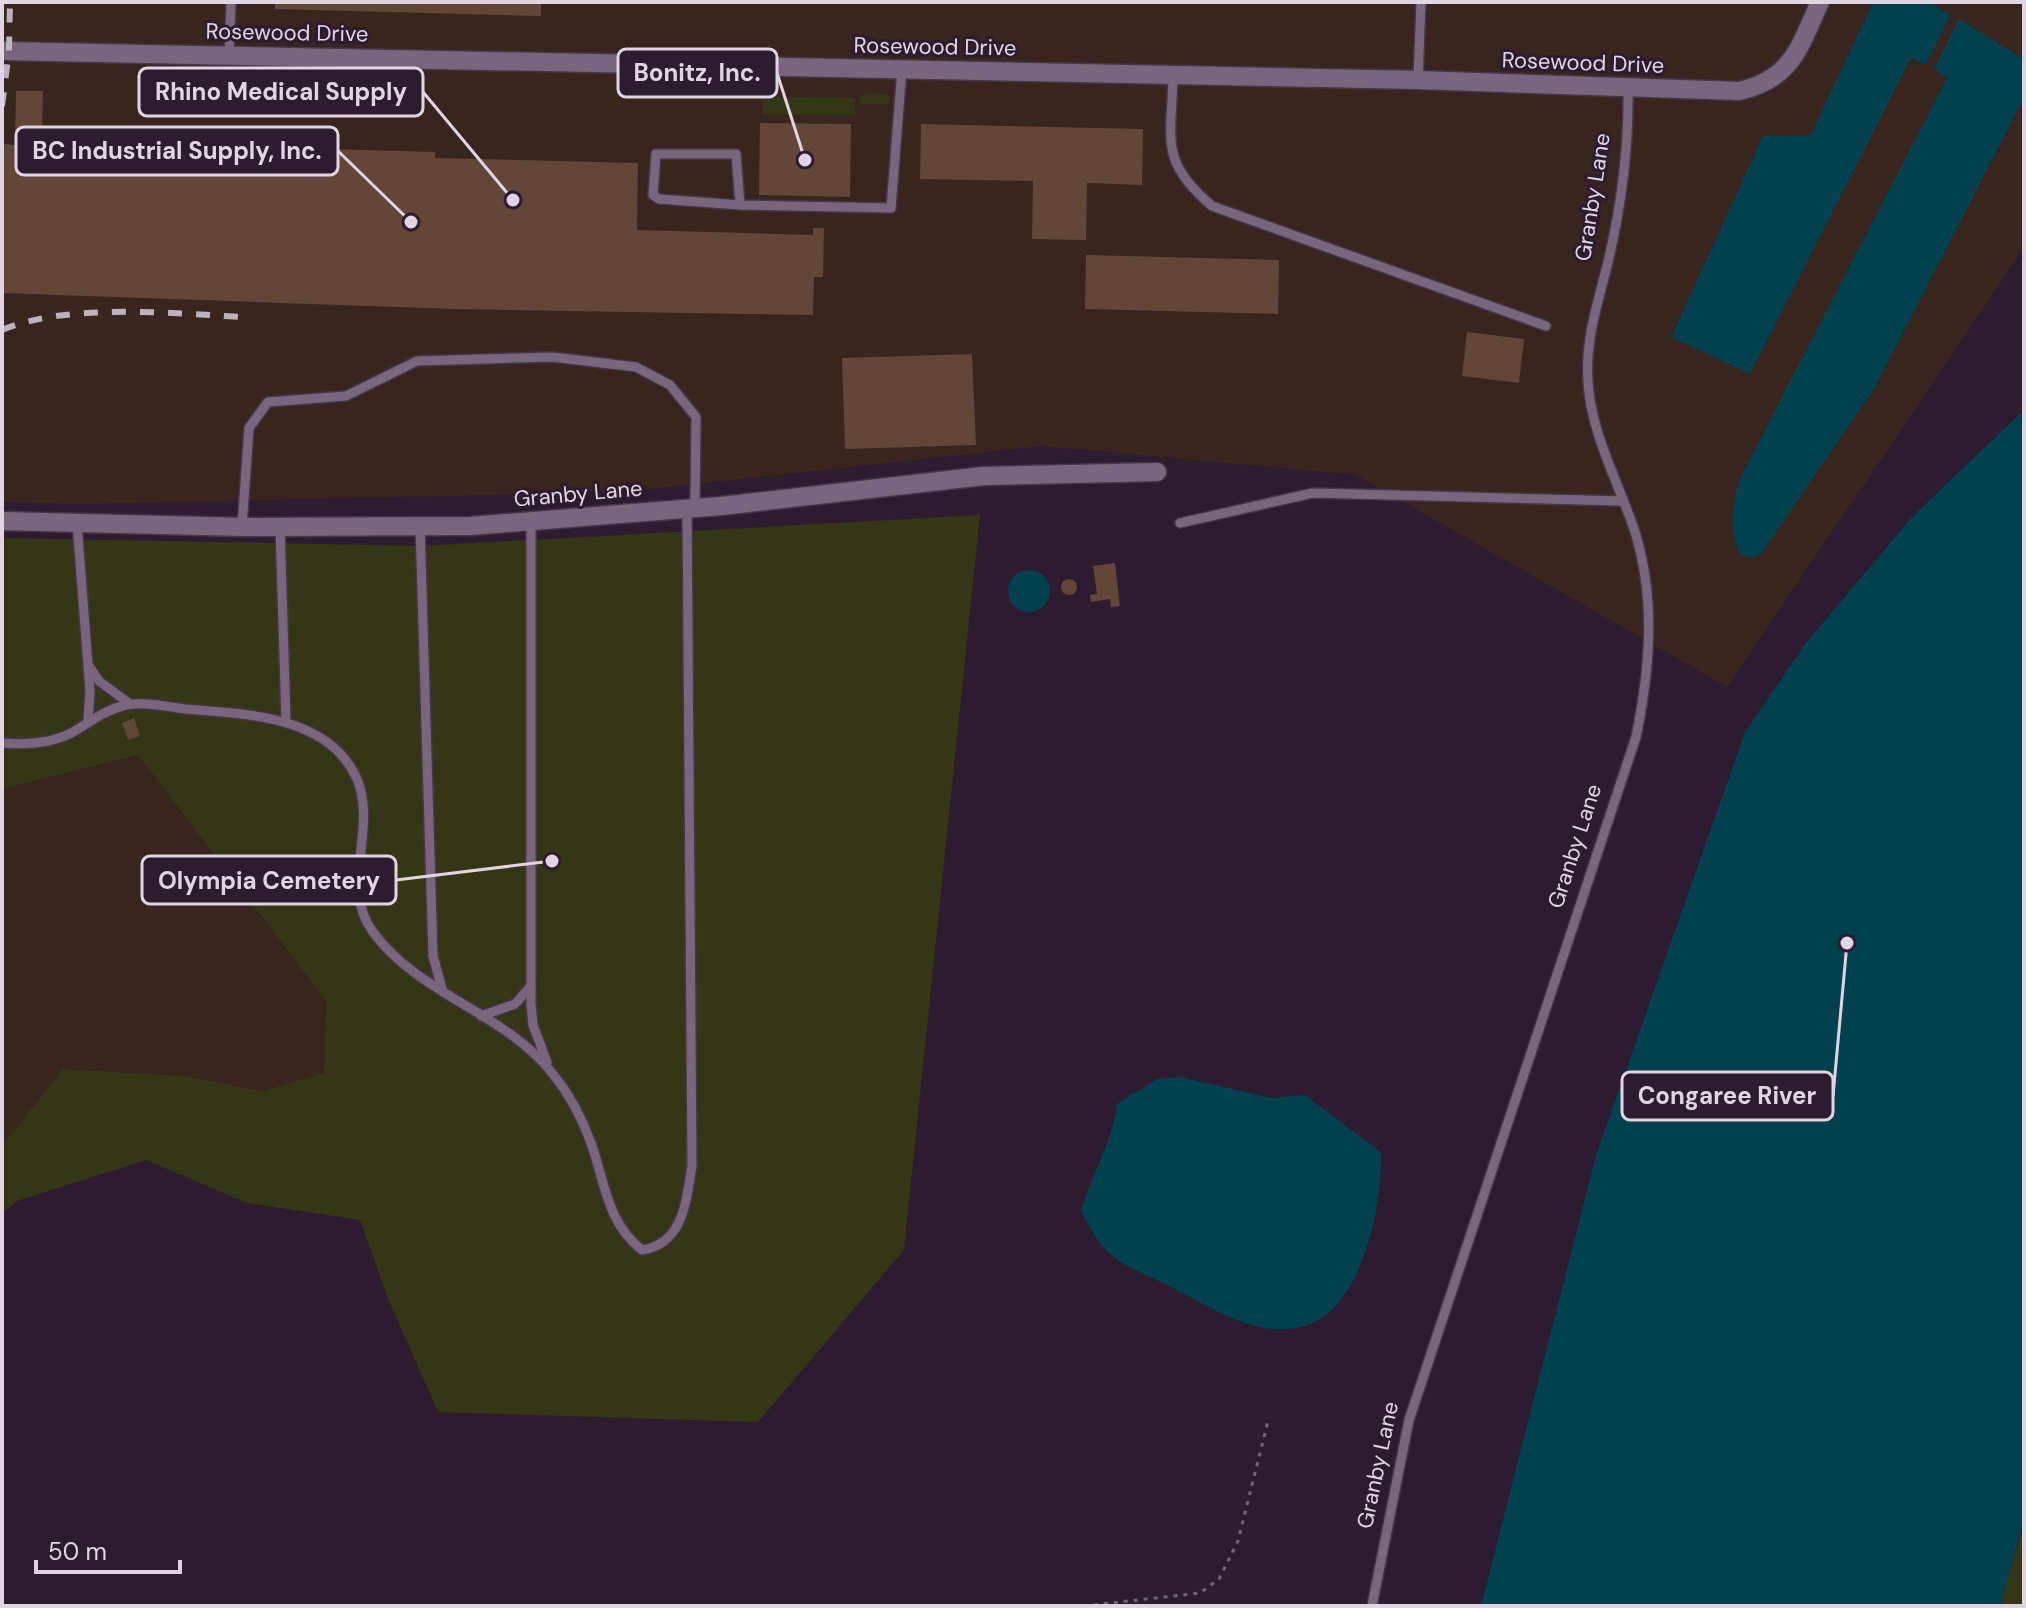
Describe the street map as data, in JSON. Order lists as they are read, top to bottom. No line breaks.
{"streets":{"street":["Rosewood Drive","Granby Lane"]},"crossings":[["Rosewood Drive","Granby Lane"]],"places":["Bonitz, Inc.","Rhino Medical Supply","BC Industrial Supply, Inc.","Olympia Cemetery","Congaree River"],"scale_bar":"50 m"}
